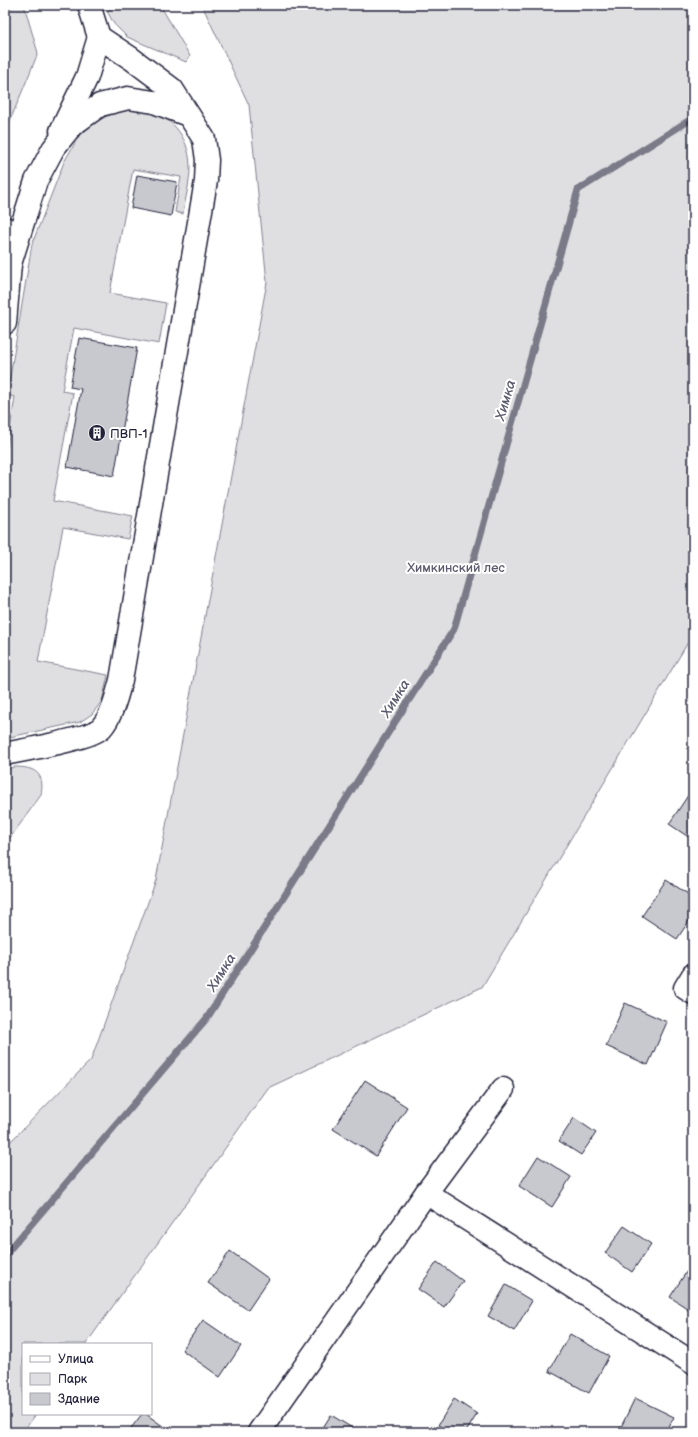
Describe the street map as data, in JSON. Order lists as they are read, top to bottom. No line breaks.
{"water":["Химка"],"parks":["Химкинский лес"],"places":{"building":["ПВП-1"]},"legend":["Улица","Парк","Здание"]}
